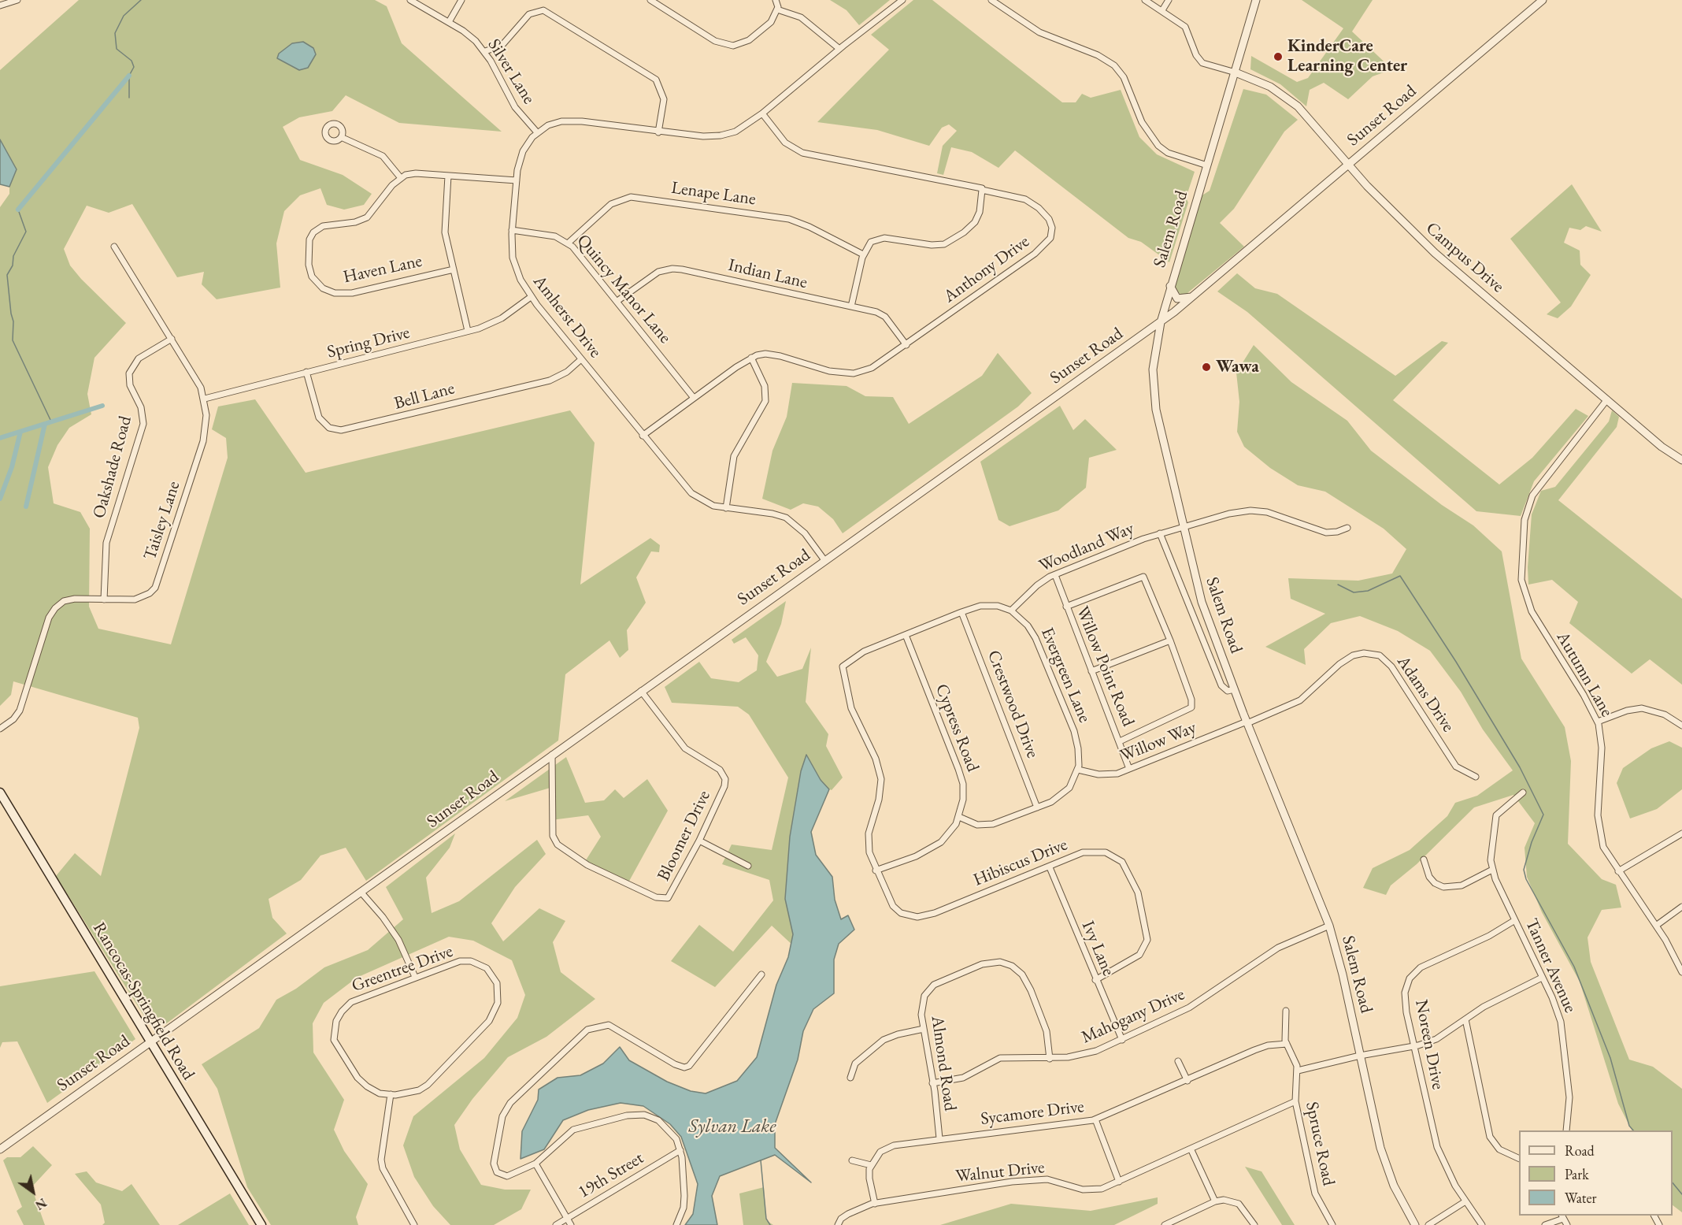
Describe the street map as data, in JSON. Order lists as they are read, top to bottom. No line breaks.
{"streets":{"main road":["Rancocas-Springfield Road"],"street":["Silver Lane","Sunset Road","Lenape Lane","Salem Road","Campus Drive","Haven Lane","Anthony Drive","Indian Lane","Quincy Manor Lane","Amherst Drive","Spring Drive","Bell Lane","Oakshade Road","Taisley Lane","Woodland Way","Willow Point Road","Autumn Lane","Evergreen Lane","Adams Drive","Crestwood Drive","Cypress Road","Willow Way","Bloomer Drive","Hibiscus Drive","Ivy Lane","Tanner Avenue","Greentree Drive","Mahogany Drive","Noreen Drive","Almond Road","Sycamore Drive","Spruce Road","Walnut Drive","19th Street"]},"crossings":[["Silver Lane","Amherst Drive"],["Sunset Road","Salem Road"],["Sunset Road","Campus Drive"],["Sunset Road","Amherst Drive"],["Sunset Road","Bloomer Drive"],["Sunset Road","Rancocas-Springfield Road"],["Lenape Lane","Quincy Manor Lane"],["Salem Road","Campus Drive"],["Salem Road","Woodland Way"],["Salem Road","Adams Drive"],["Salem Road","Willow Way"],["Salem Road","Mahogany Drive"],["Campus Drive","Autumn Lane"],["Anthony Drive","Indian Lane"],["Anthony Drive","Quincy Manor Lane"],["Anthony Drive","Amherst Drive"],["Indian Lane","Quincy Manor Lane"],["Quincy Manor Lane","Amherst Drive"],["Amherst Drive","Spring Drive"],["Amherst Drive","Bell Lane"],["Spring Drive","Bell Lane"],["Spring Drive","Taisley Lane"],["Oakshade Road","Taisley Lane"],["Woodland Way","Willow Point Road"],["Woodland Way","Evergreen Lane"],["Willow Point Road","Willow Way"],["Evergreen Lane","Willow Way"],["Adams Drive","Willow Way"],["Cypress Road","Hibiscus Drive"],["Hibiscus Drive","Ivy Lane"],["Ivy Lane","Mahogany Drive"],["Tanner Avenue","Noreen Drive"],["Mahogany Drive","Almond Road"],["Almond Road","Sycamore Drive"],["Sycamore Drive","Spruce Road"],["Spruce Road","Walnut Drive"]],"water":["Sylvan Lake"],"places":["KinderCare Learning Center","Wawa"],"legend":["Road","Park","Water"],"north":"bottom right"}
